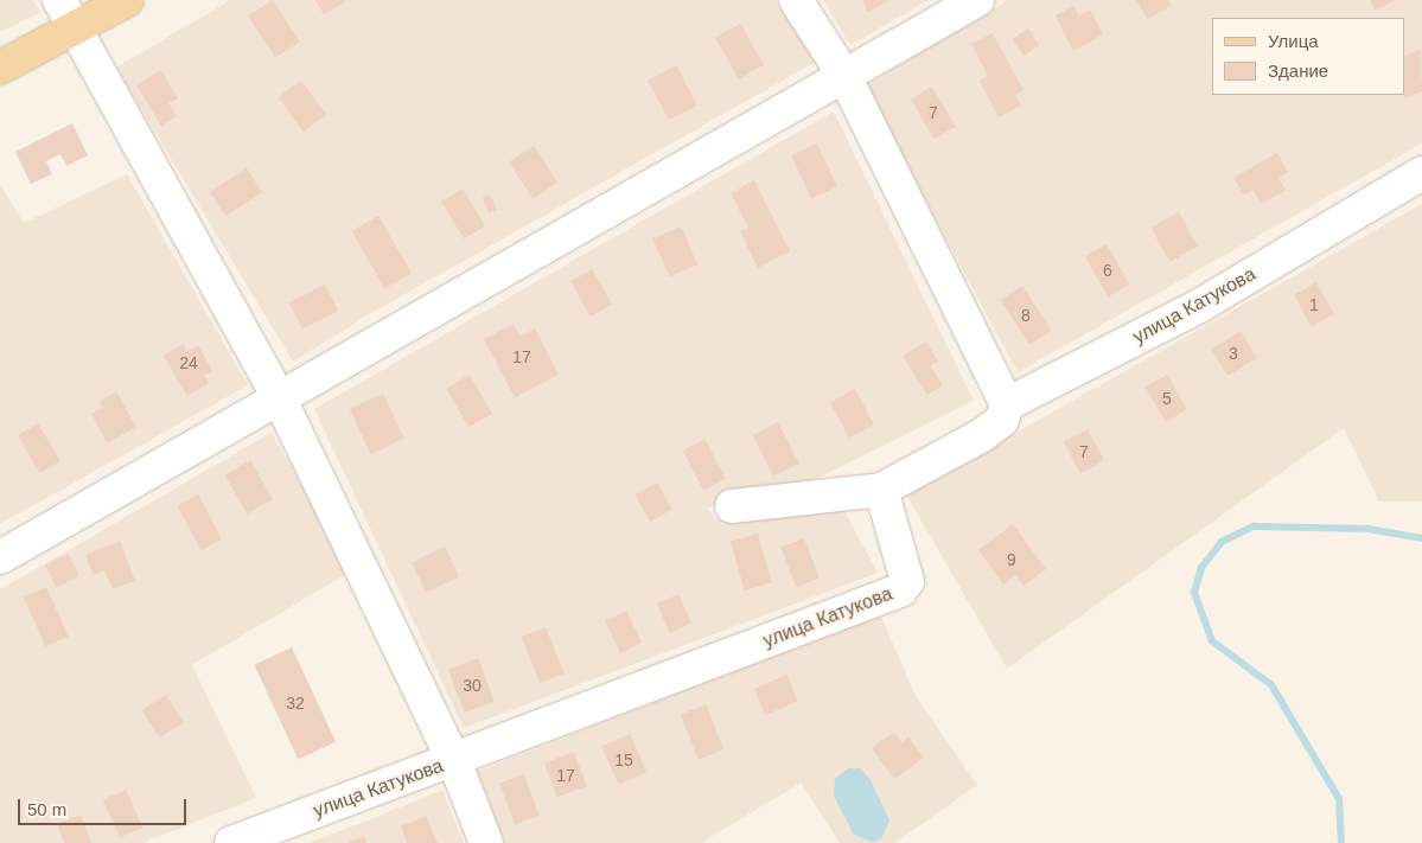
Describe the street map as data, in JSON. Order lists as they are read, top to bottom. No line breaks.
{"streets":{"street":["улица Катукова"]},"house_numbers":["7","6","1","8","3","17","24","5","7","9","30","32","15","17"],"legend":["Улица","Здание"],"scale_bar":"50 m"}
